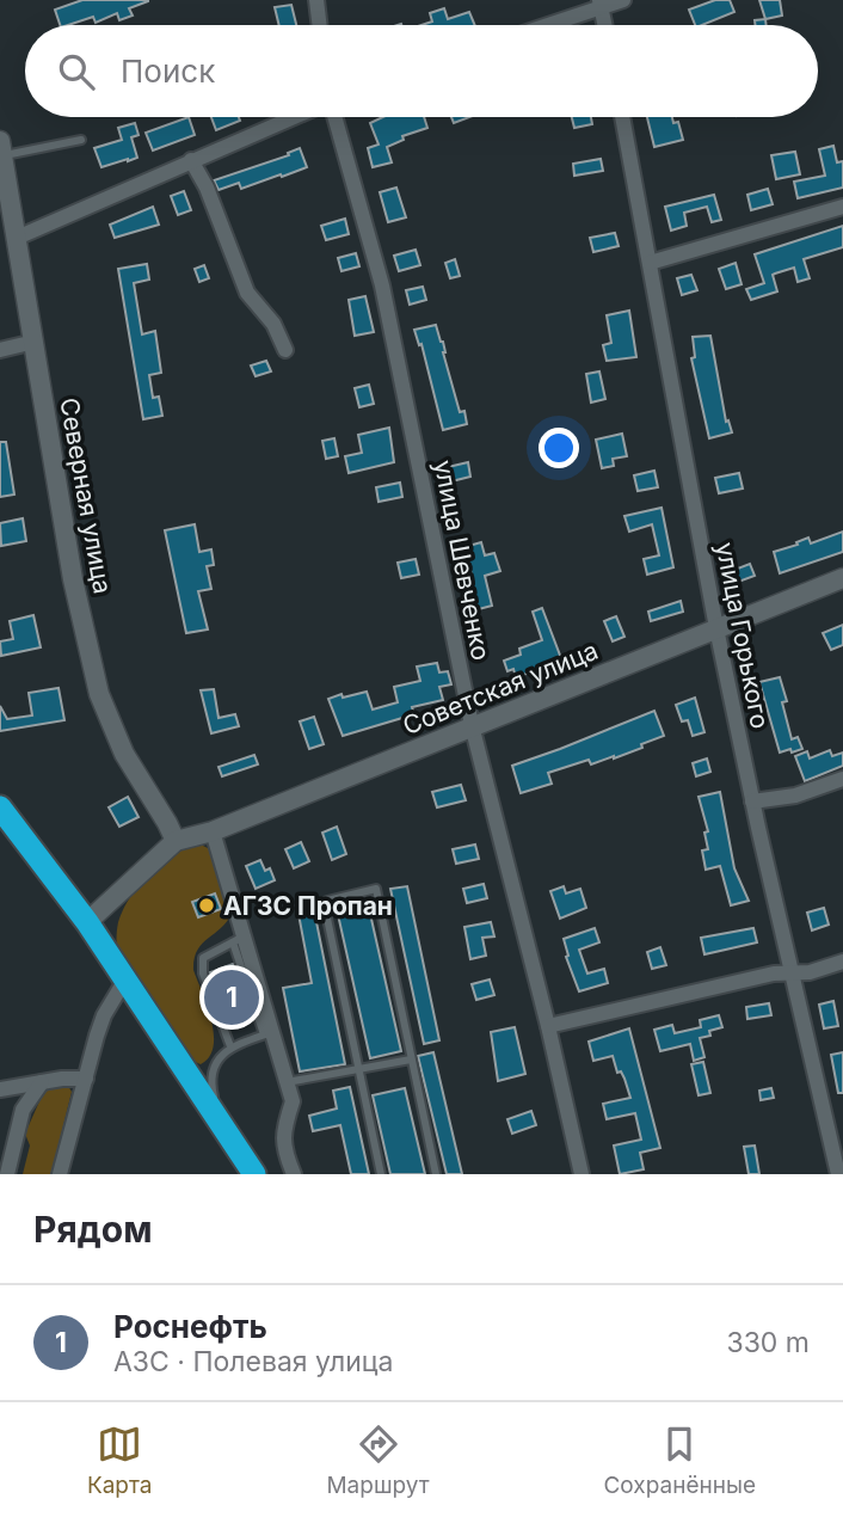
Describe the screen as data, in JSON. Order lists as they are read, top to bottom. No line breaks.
{"streets":{"street":["Северная улица","улица Шевченко","улица Горького","Советская улица"]},"crossings":[["Северная улица","Советская улица"],["улица Шевченко","Советская улица"],["улица Горького","Советская улица"]],"places":["АГЗС Пропан"],"page":{"search":"Поиск","pins":"1","heading":"Рядом","list":[{"mark":"1","name":"Роснефть","note":"АЗС · Полевая улица","value":"330 m"}],"nav":["Карта","Маршрут","Сохранённые"]}}
